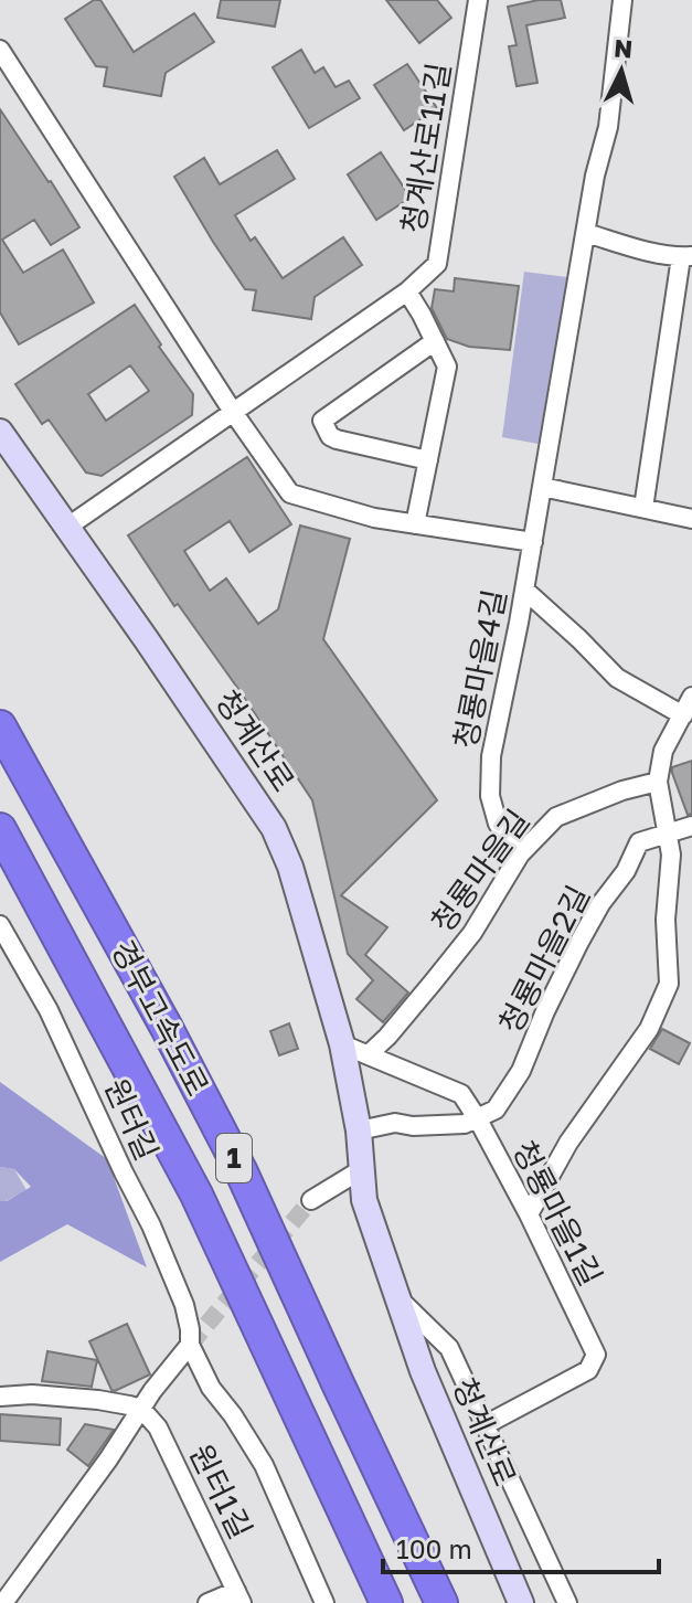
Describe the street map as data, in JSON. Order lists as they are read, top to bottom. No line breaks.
{"streets":{"highway":["경부고속도로","1"],"street":["청계산로11길","청룡마을4길","청계산로","청룡마을길","청룡마을2길","원터길","청룡마을1길","원터1길"]},"crossings":[["청계산로11길","청계산로"],["청룡마을4길","청룡마을길"],["청계산로","청룡마을1길"],["청룡마을길","청룡마을1길"],["청룡마을2길","청룡마을1길"]],"scale_bar":"100 m","north":"top"}
